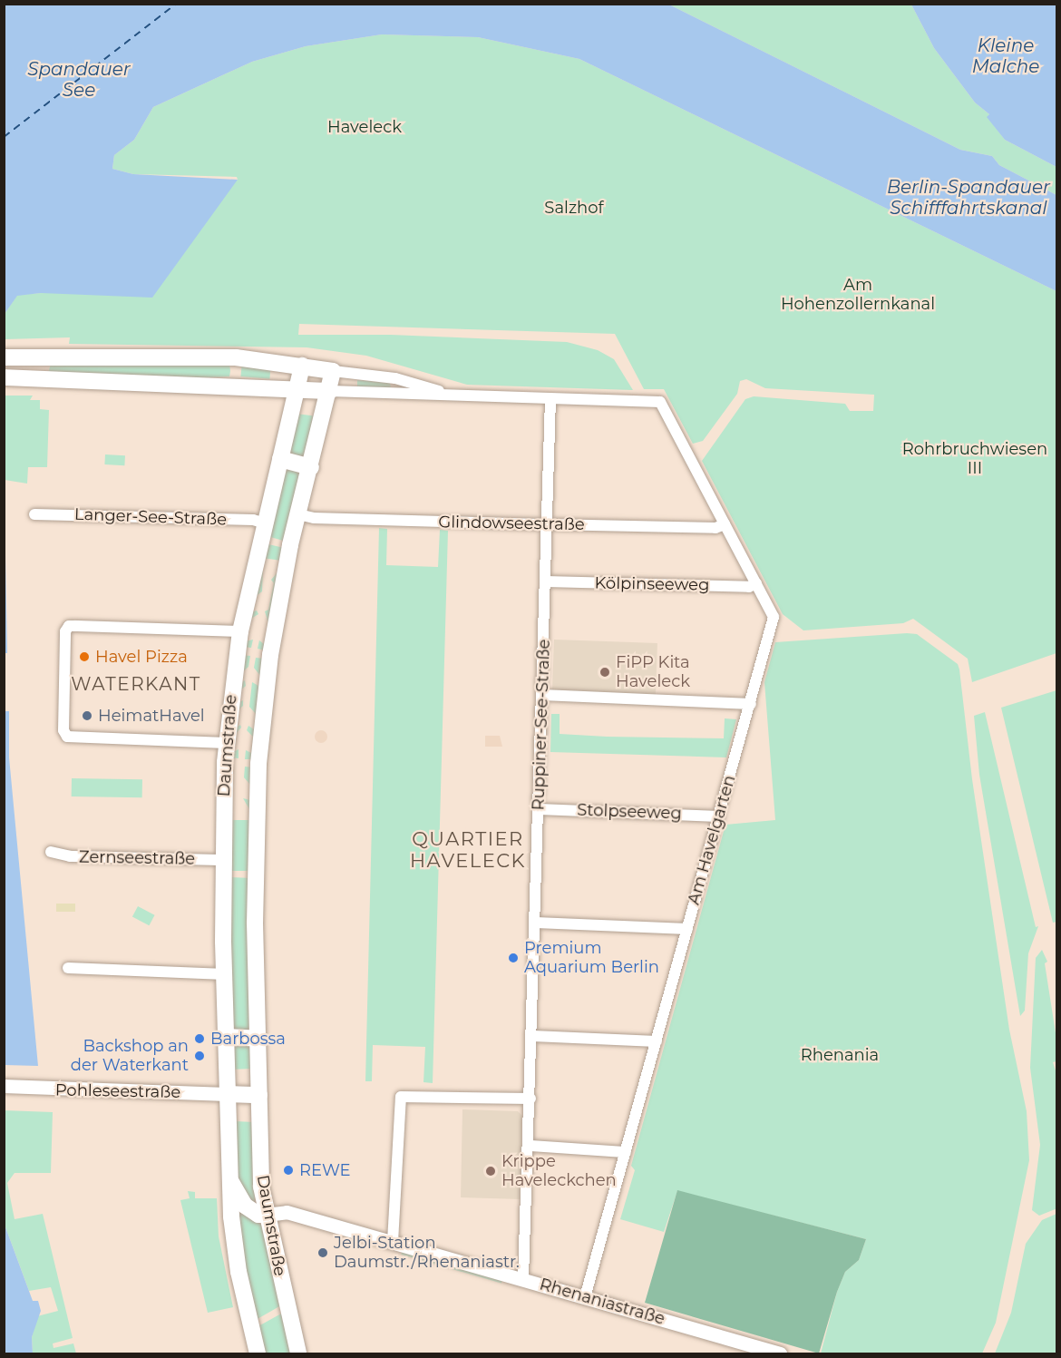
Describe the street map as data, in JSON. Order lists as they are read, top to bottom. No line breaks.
{"streets":{"main road":["Daumstraße"],"street":["Langer-See-Straße","Glindowseestraße","Kölpinseeweg","Ruppiner-See-Straße","Stolpseeweg","Am Havelgarten","Zernseestraße","Pohleseestraße","Rhenaniastraße"]},"crossings":[["Langer-See-Straße","Daumstraße"],["Glindowseestraße","Ruppiner-See-Straße"],["Glindowseestraße","Daumstraße"],["Glindowseestraße","Am Havelgarten"],["Kölpinseeweg","Ruppiner-See-Straße"],["Kölpinseeweg","Am Havelgarten"],["Ruppiner-See-Straße","Stolpseeweg"],["Ruppiner-See-Straße","Am Havelgarten"],["Ruppiner-See-Straße","Rhenaniastraße"],["Daumstraße","Zernseestraße"],["Daumstraße","Pohleseestraße"],["Daumstraße","Rhenaniastraße"],["Stolpseeweg","Am Havelgarten"],["Am Havelgarten","Rhenaniastraße"]],"districts":["WATERKANT","QUARTIER HAVELECK"],"water":["Kleine Malche","Spandauer See","Berlin-Spandauer Schifffahrtskanal"],"parks":["Haveleck","Salzhof","Am Hohenzollernkanal","Rohrbruchwiesen III","Rhenania"],"places":["Havel Pizza","FiPP Kita Haveleck","HeimatHavel","Premium Aquarium Berlin","Barbossa","Backshop an der Waterkant","REWE","Krippe Haveleckchen","Jelbi-Station Daumstr./Rhenaniastr."]}
